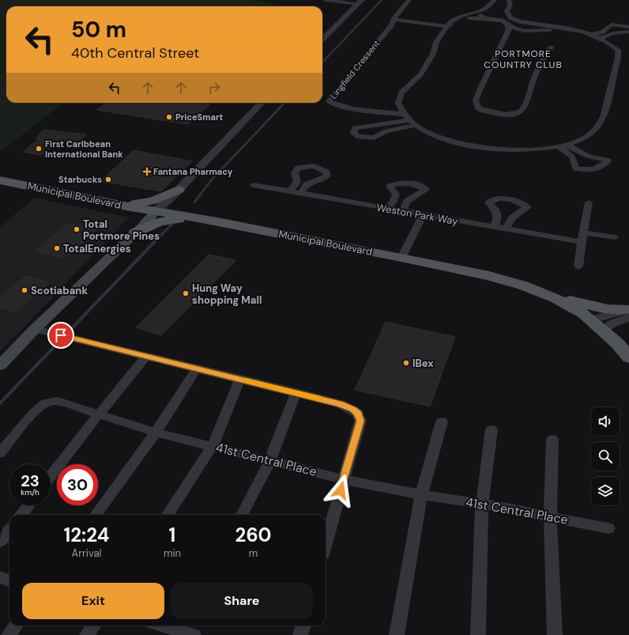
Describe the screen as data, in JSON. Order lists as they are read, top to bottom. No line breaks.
{"streets":{"main road":["Municipal Boulevard"],"street":["Lingfield Cressent","Weston Park Way","41st Central Place"]},"districts":["PORTMORE COUNTRY CLUB"],"places":{"other":["PriceSmart","First Caribbean International Bank","Starbucks","Total Portmore Pines","TotalEnergies","Scotiabank","Hung Way shopping Mall","IBex"],"health":["Fantana Pharmacy"]},"page":{"turn":["50 m","40th Central Street"],"speed":"23 km/h","limit":"30","eta":["12:24","Arrival","1","min","260","m"],"buttons":["Exit","Share"]}}
